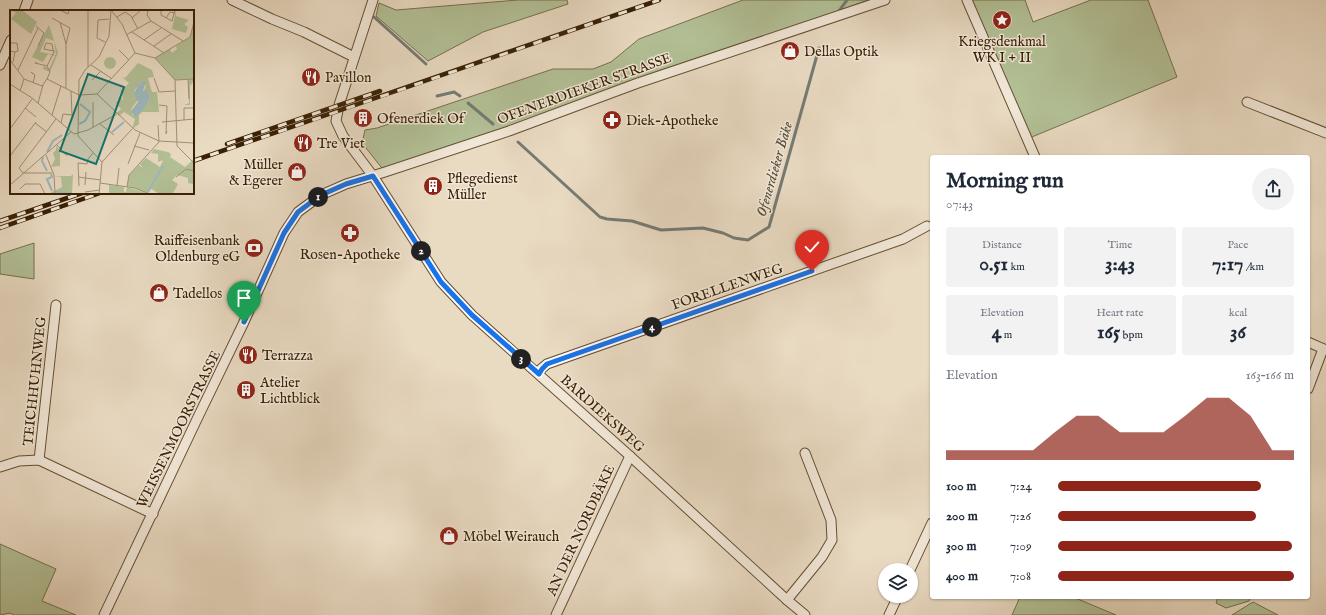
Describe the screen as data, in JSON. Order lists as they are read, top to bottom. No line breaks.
{"streets":{"street":["OFENERDIEKER STRASSE","FORELLENWEG","TEICHHUHNWEG","BARDIEKSWEG","WEISSENMOORSTRASSE","AN DER NORDBÄKE"]},"crossings":[["OFENERDIEKER STRASSE","BARDIEKSWEG"],["OFENERDIEKER STRASSE","WEISSENMOORSTRASSE"],["FORELLENWEG","BARDIEKSWEG"],["BARDIEKSWEG","AN DER NORDBÄKE"]],"water":["Ofenerdieker Bäke"],"places":{"place":["Kriegsdenkmal WK I + II"],"shop":["Dellas Optik","Müller & Egerer","Tadellos","Möbel Weirauch"],"restaurant":["Pavillon","Tre Viet","Terrazza"],"building":["Ofenerdiek Of","Pflegedienst Müller","Atelier Lichtblick"],"pharmacy":["Diek-Apotheke","Rosen-Apotheke"],"bank":["Raiffeisenbank Oldenburg eG"]},"page":{"heading":["Morning run","07:43"],"pins":["1","2","4","3"],"stats":[["Distance","0.51 km"],["Time","3:43"],["Pace","7:17 /km"],["Elevation","4 m"],["Heart rate","165 bpm"],["kcal","36"]],"chart":["Elevation","163–166 m"],"list":[{"name":"100 m","note":"7:24"},{"name":"200 m","note":"7:26"},{"name":"300 m","note":"7:09"},{"name":"400 m","note":"7:08"}]}}
